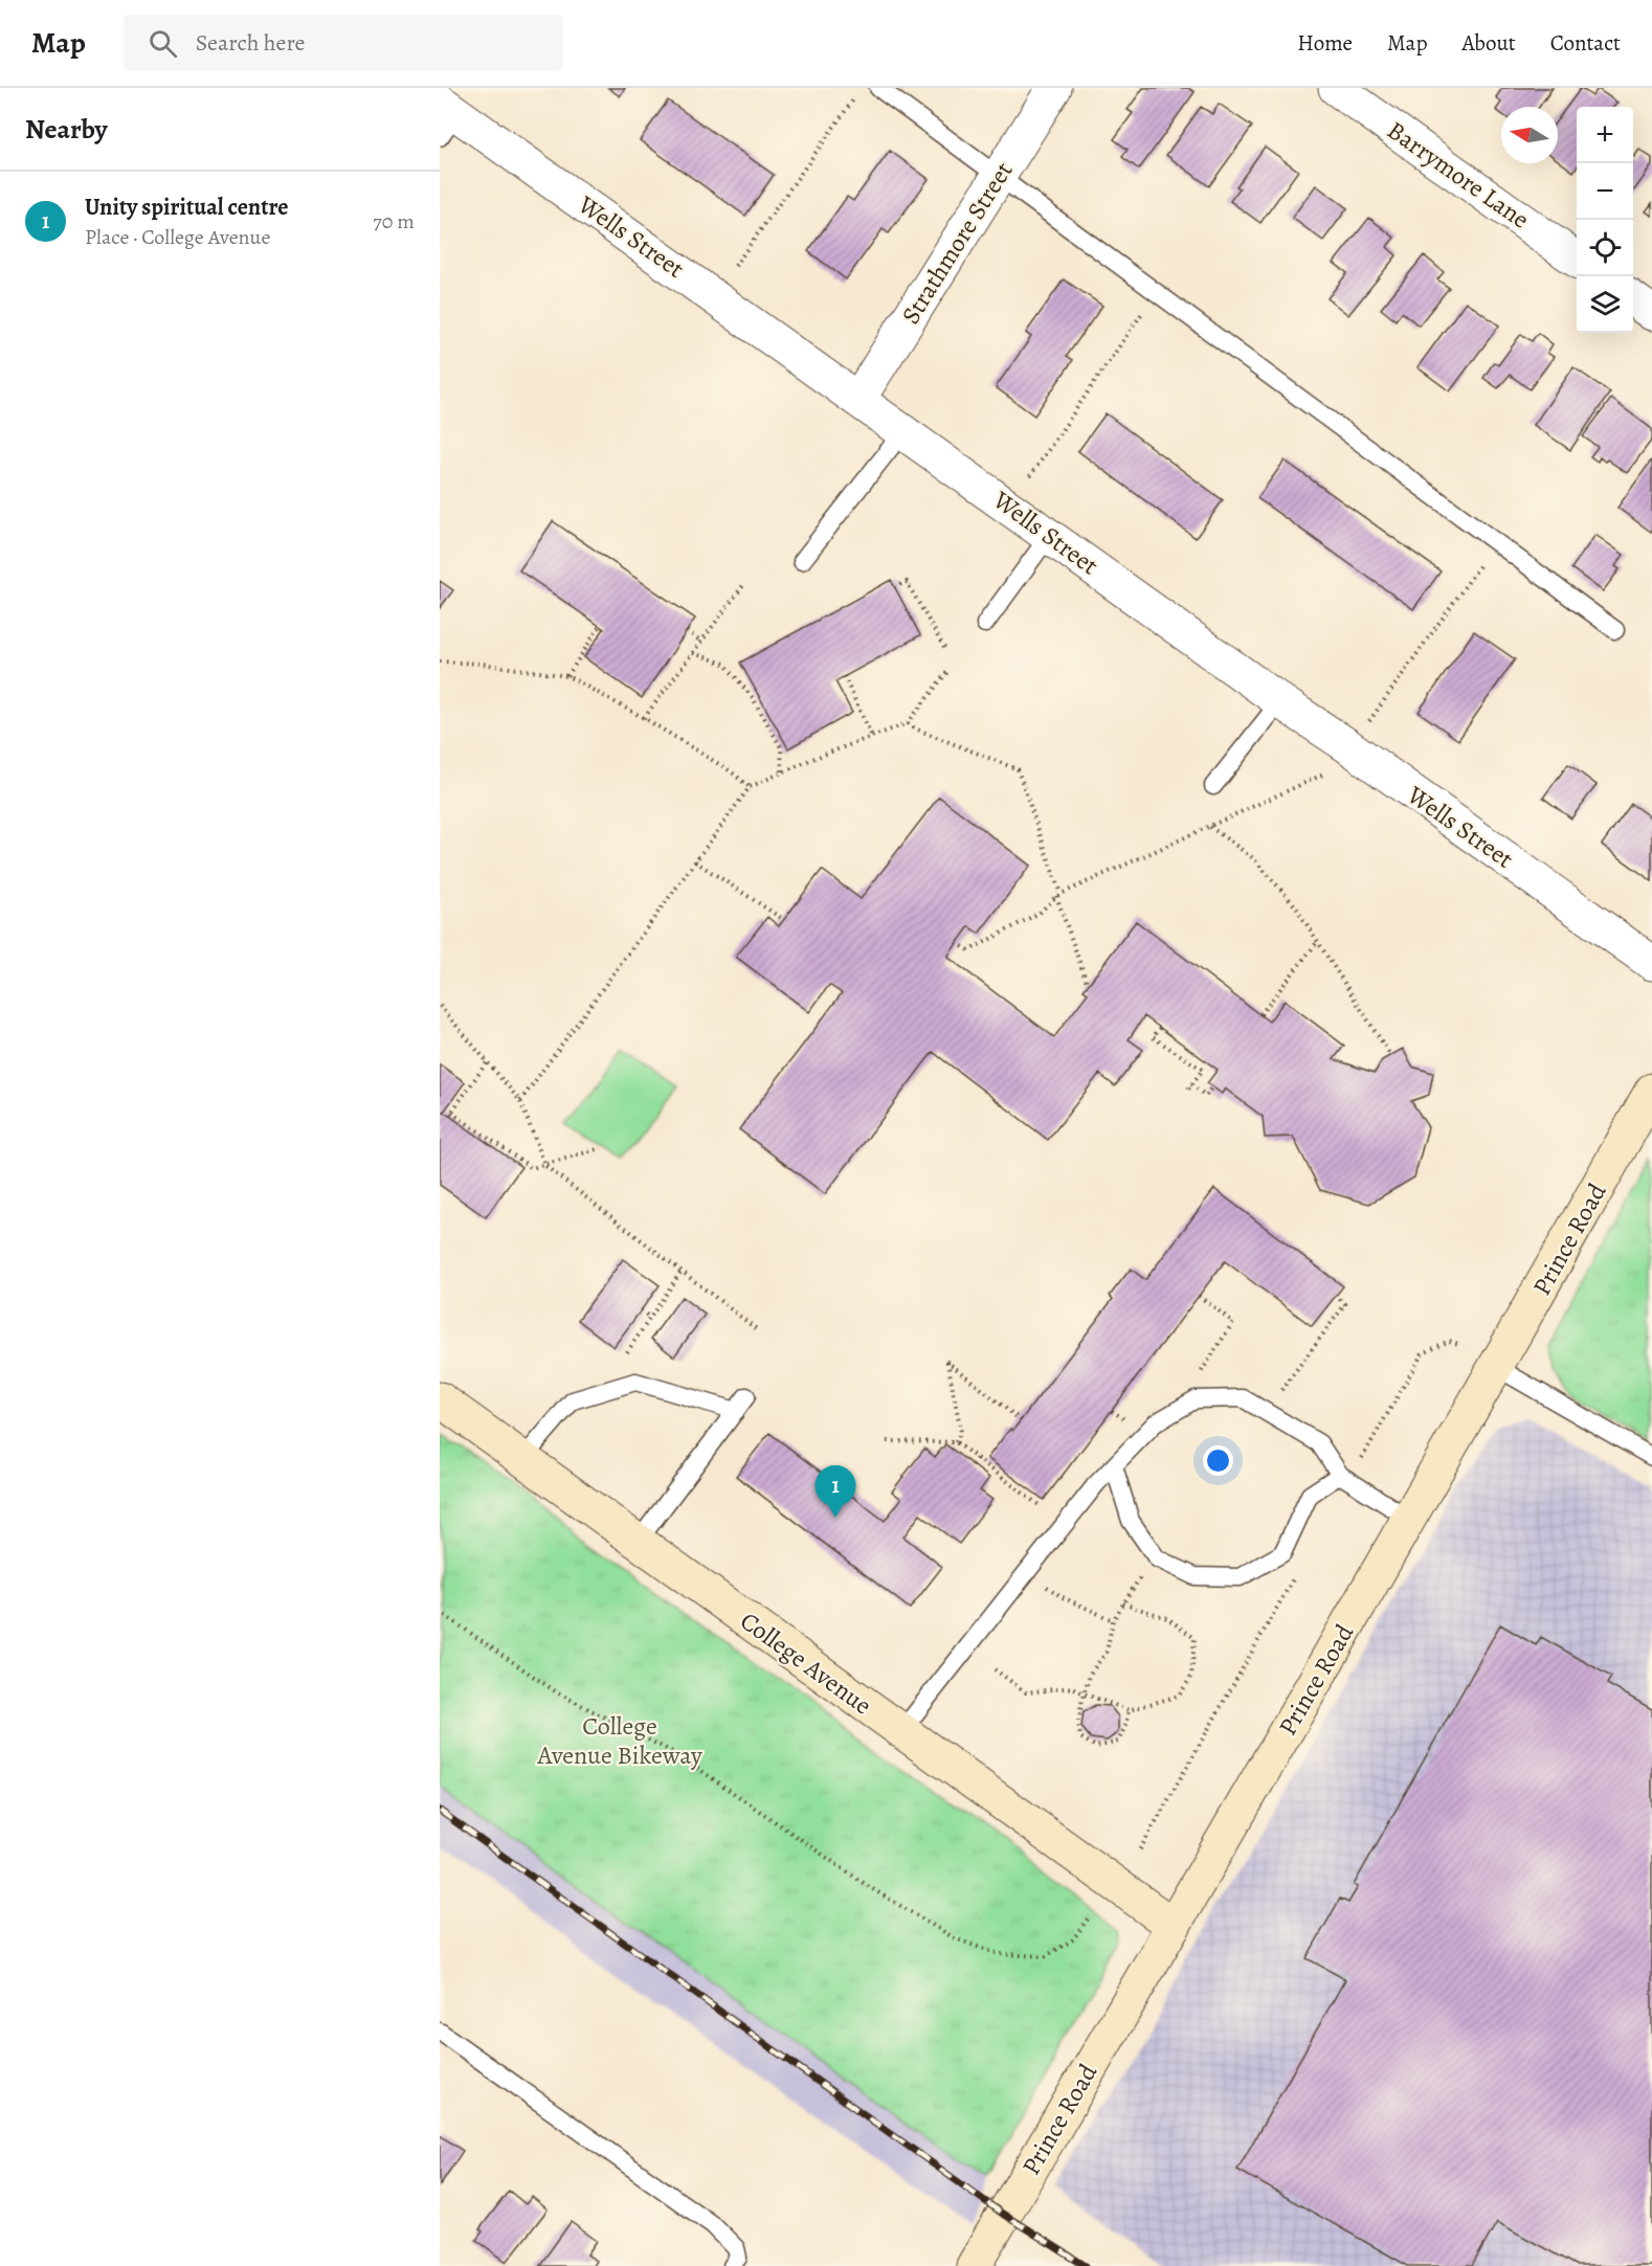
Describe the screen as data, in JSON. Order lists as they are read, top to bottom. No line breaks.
{"streets":{"street":["Barrymore Lane","Wells Street","Strathmore Street","Prince Road","College Avenue"]},"crossings":[["Wells Street","Strathmore Street"],["Prince Road","College Avenue"]],"parks":["College Avenue Bikeway"],"north":"left","page":{"header":"Map","search":"Search here","nav":["Home","Map","About","Contact"],"heading":"Nearby","map_buttons":["+","−"],"list":[{"mark":"1","name":"Unity spiritual centre","note":"Place · College Avenue","value":"70 m"}],"pins":"1"}}
